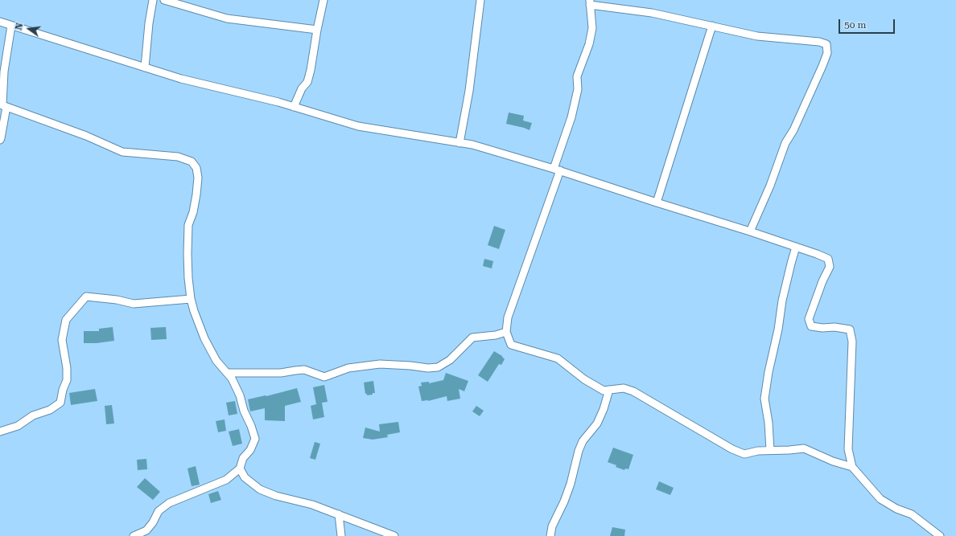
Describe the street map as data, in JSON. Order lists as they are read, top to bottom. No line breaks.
{"scale_bar":"50 m","north":"left"}
